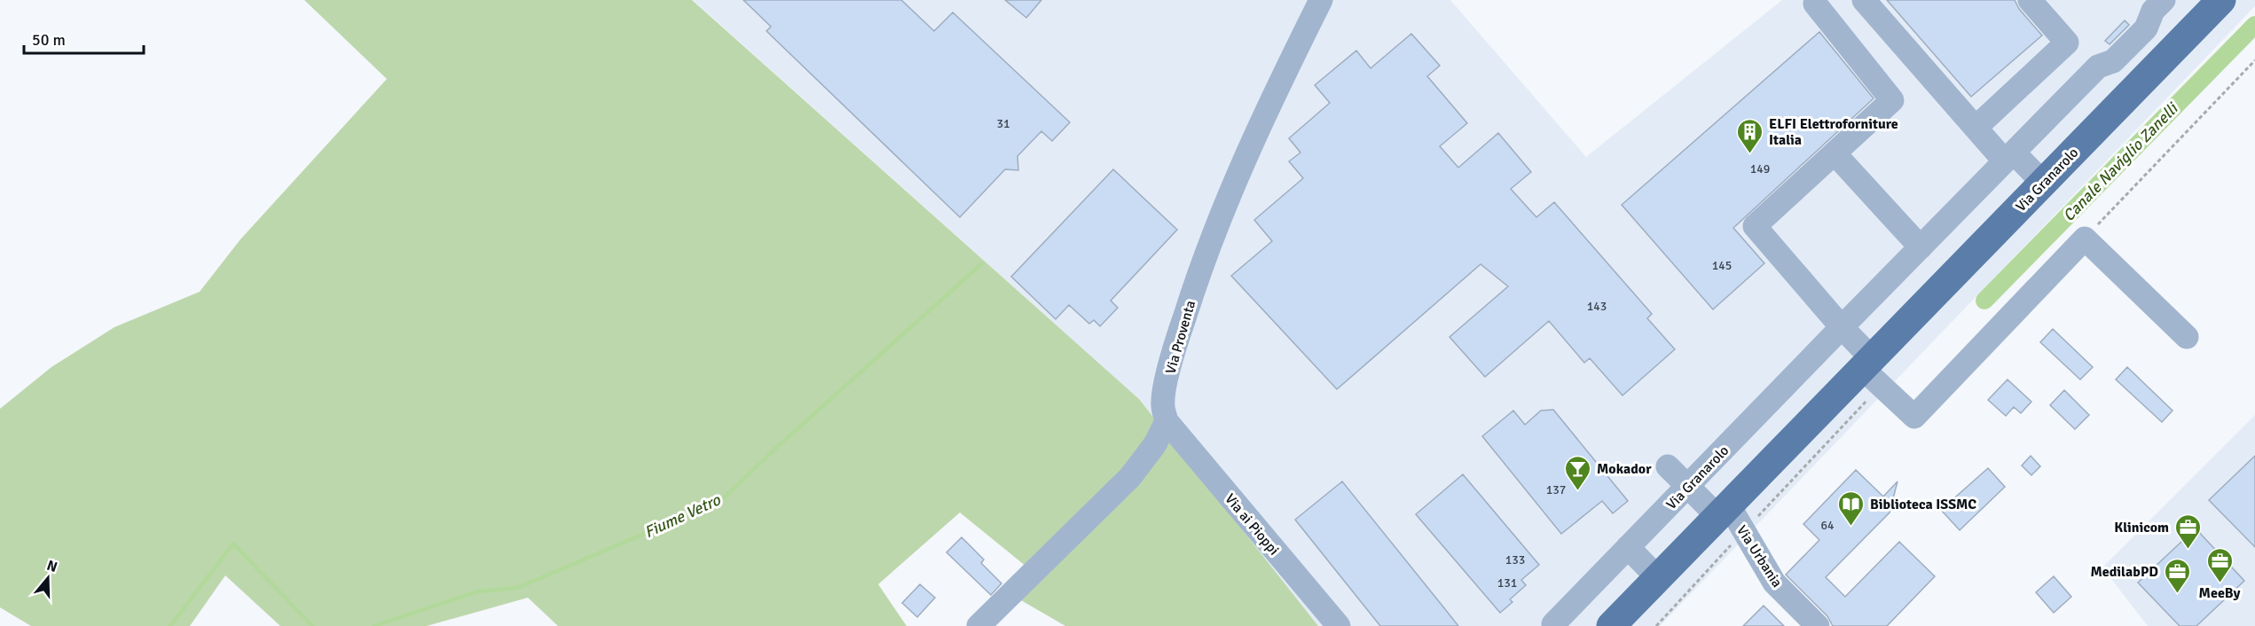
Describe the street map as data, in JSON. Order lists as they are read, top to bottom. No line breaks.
{"streets":{"main road":["Via Granarolo"],"street":["Via Proventa","Via ai Pioppi","Via Urbania"]},"crossings":[["Via Granarolo","Via Urbania"],["Via Proventa","Via ai Pioppi"]],"water":["Canale Naviglio Zanelli","Fiume Vetro"],"places":{"building":["ELFI Elettroforniture Italia"],"bar":["Mokador"],"library":["Biblioteca ISSMC"],"office":["Klinicom","MeeBy","MedilabPD"]},"house_numbers":["31","149","145","143","137","64","133","131"],"scale_bar":"50 m","north":"top"}
